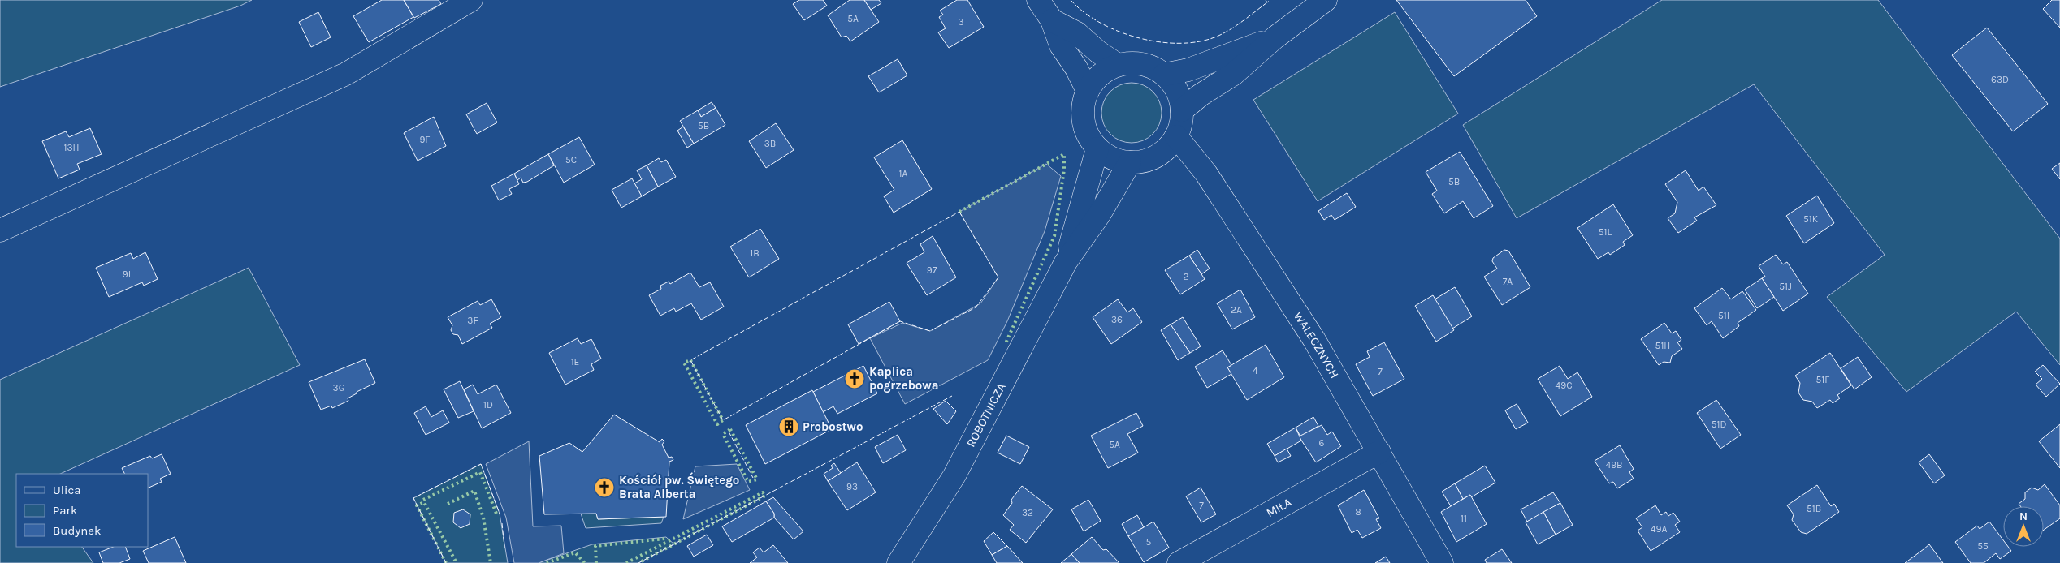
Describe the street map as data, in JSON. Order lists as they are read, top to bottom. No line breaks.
{"streets":{"street":["WALECZNYCH","ROBOTNICZA","MIŁA"]},"crossings":[["WALECZNYCH","ROBOTNICZA"],["WALECZNYCH","MIŁA"]],"places":{"church":["Kaplica pogrzebowa","Kościół pw. Świętego Brata Alberta"],"building":["Probostwo"]},"house_numbers":["5A","3","63D","5B","9F","3B","13H","5C","1A","5B","51K","51L","1B","97","9I","2","7A","51J","2A","51I","36","3F","51H","1E","4","7","51F","49C","3G","1D","51D","6","5A","49B","93","7","51B","8","32","11","49A","5","55"],"legend":["Ulica","Park","Budynek"],"north":"top"}
